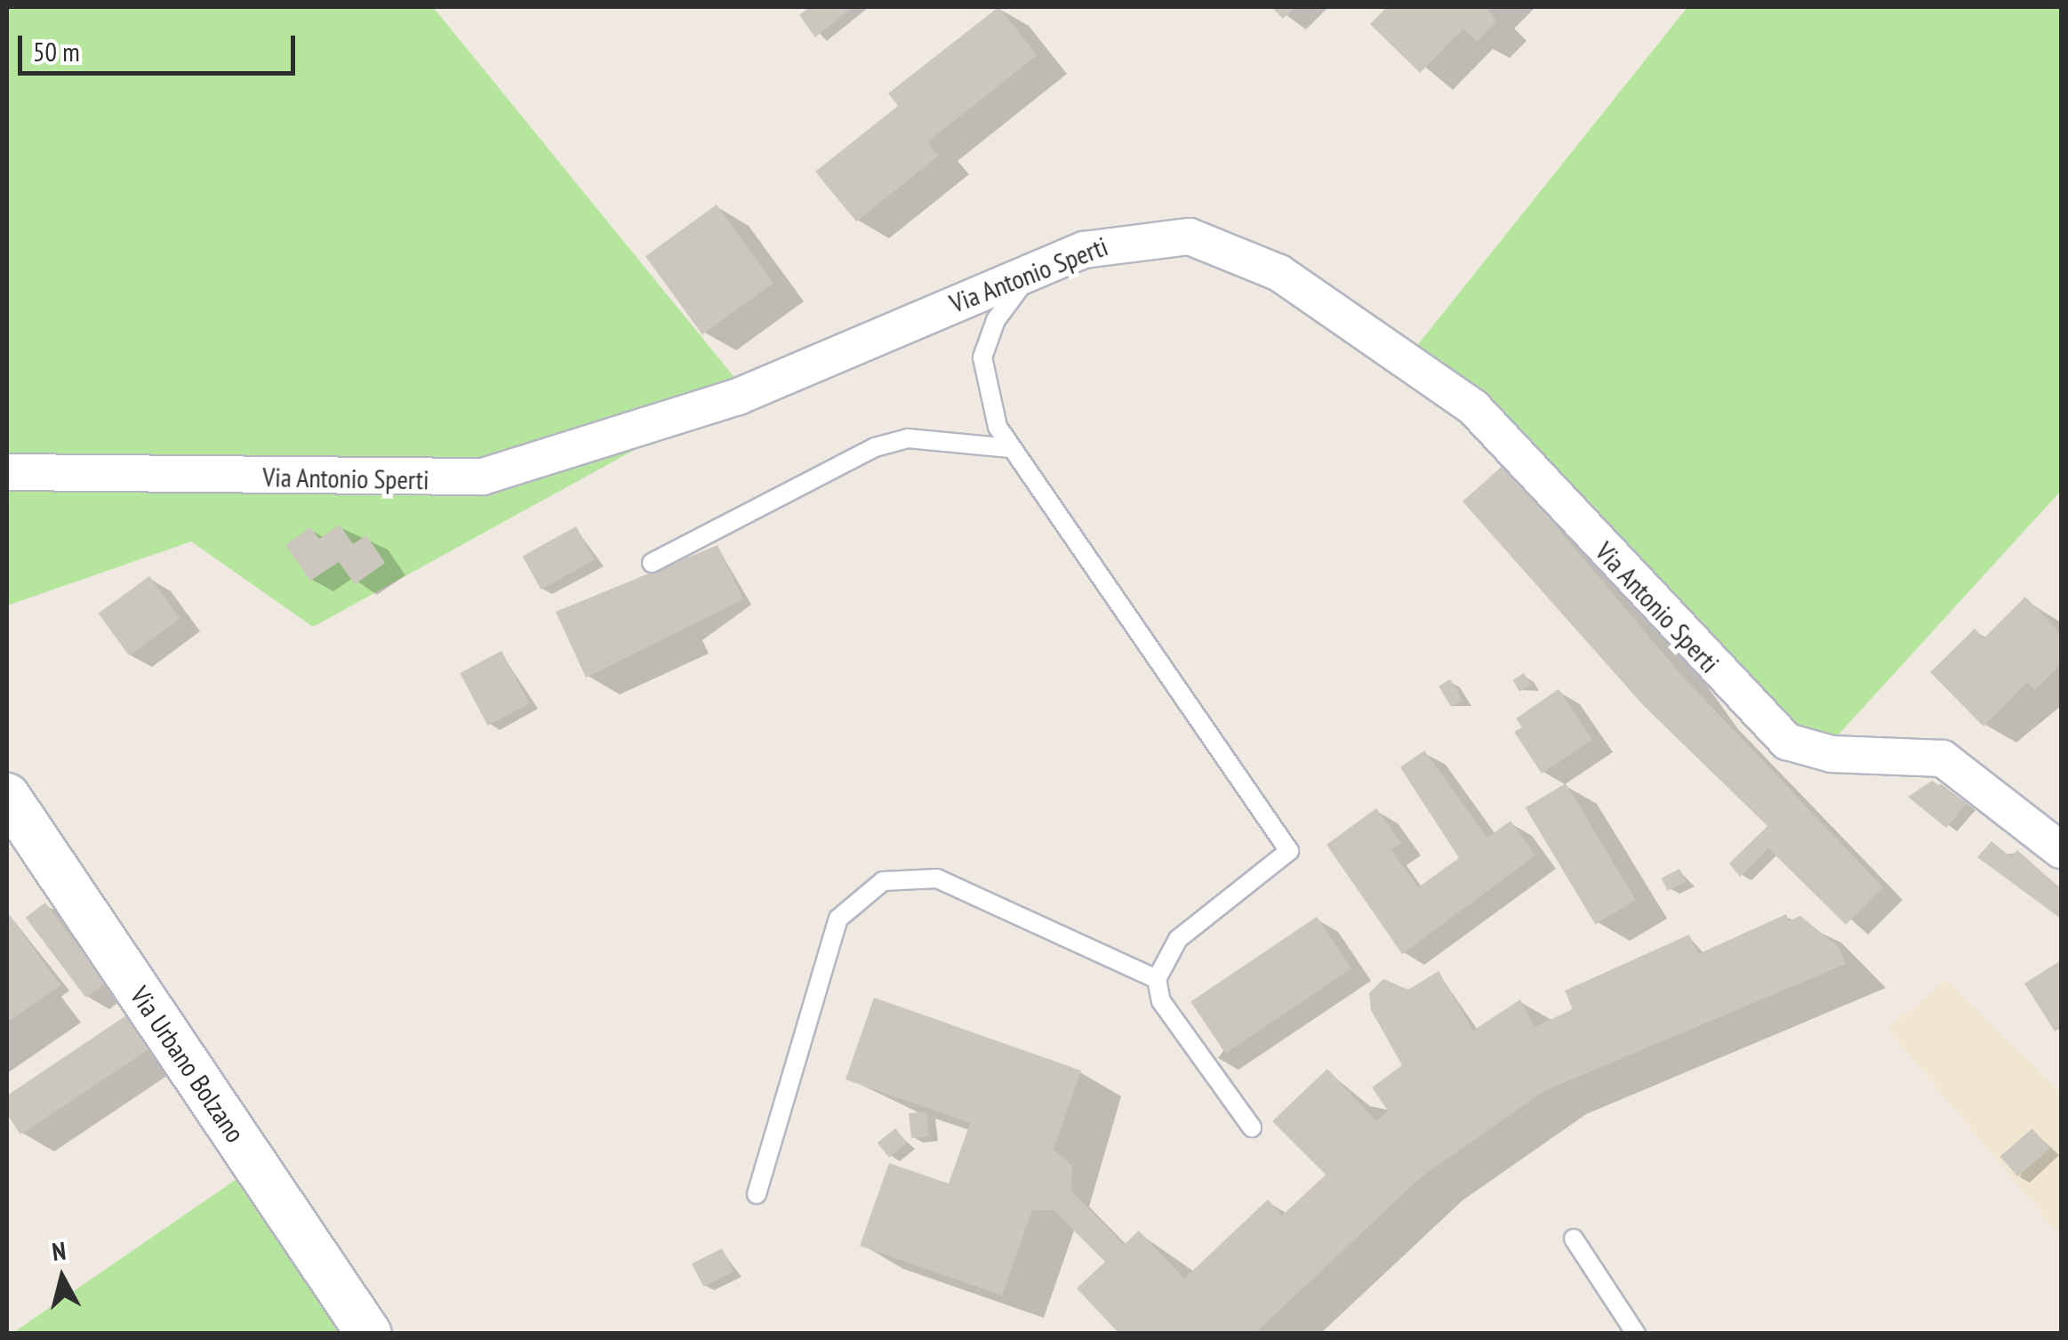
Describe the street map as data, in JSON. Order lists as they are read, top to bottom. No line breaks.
{"streets":{"street":["Via Antonio Sperti","Via Urbano Bolzano"]},"scale_bar":"50 m","north":"top"}
